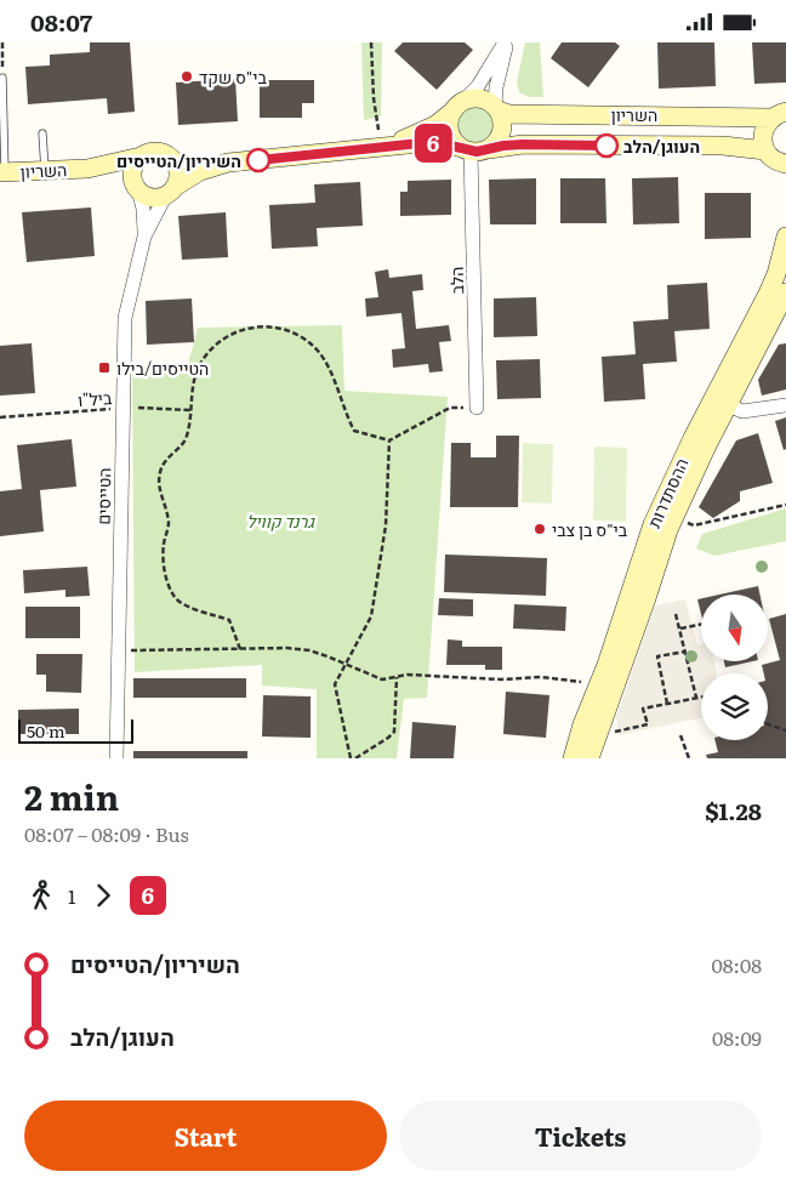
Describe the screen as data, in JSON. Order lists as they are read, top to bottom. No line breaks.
{"streets":{"street":["השריון","הלב","ההסתדרות","הטייסים"],"path":["ביל\"ו"]},"crossings":[["השריון","הלב"],["השריון","הטייסים"],["ביל\"ו","הטייסים"]],"parks":["גרנד קוויל"],"places":{"other":["בי\"ס שקד","העוגן/הלב","השיריון/הטייסים","בי\"ס בן צבי"],"transit":["הטייסים/בילו"]},"lines":["bus line 6"],"scale_bar":"50 m","north":"bottom","page":{"status":"08:07","on_map":"6","scale":"50 m","heading":["2 min","08:07 – 08:09 · Bus","$1.28"],"legs":["1","6"],"list":[{"name":"השיריון/הטייסים","value":"08:08"},{"name":"העוגן/הלב","value":"08:09"}],"buttons":["Start","Tickets"]}}
